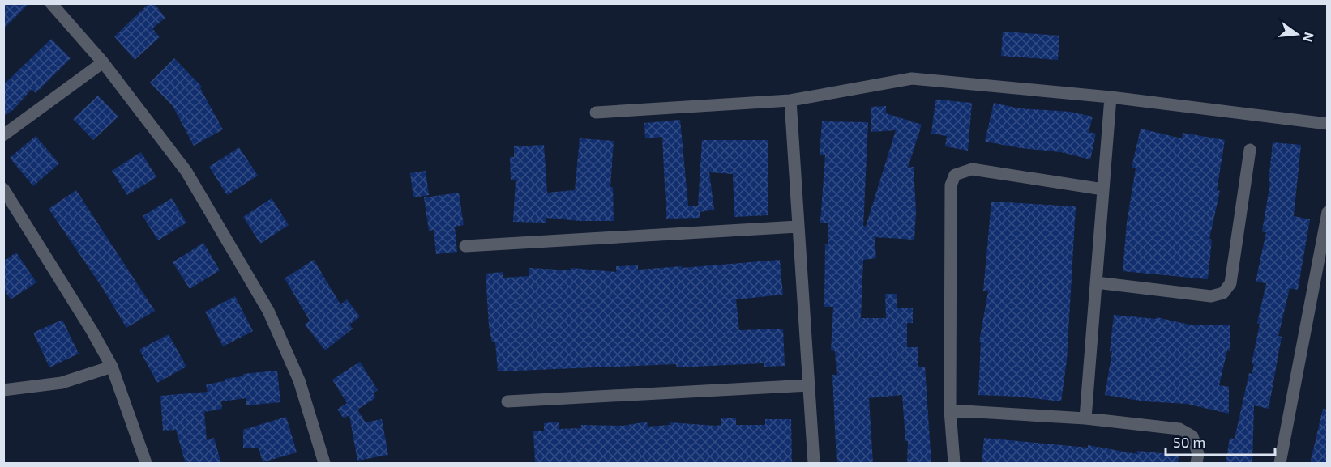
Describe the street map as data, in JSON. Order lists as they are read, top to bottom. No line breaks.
{"scale_bar":"50 m","north":"right"}
